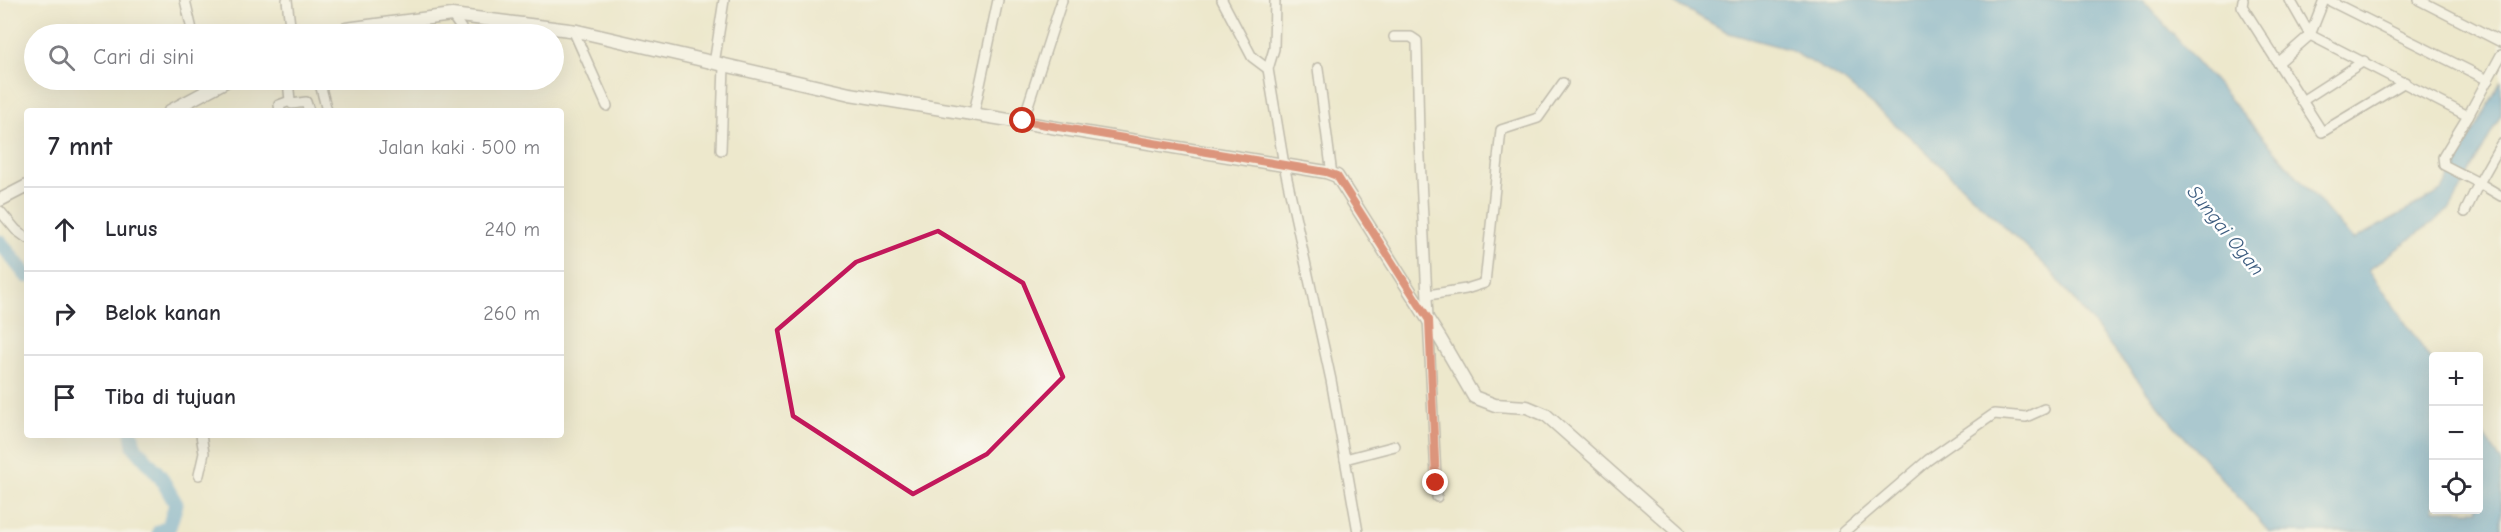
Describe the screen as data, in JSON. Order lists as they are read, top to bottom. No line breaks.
{"water":["Sungai Ogan"],"page":{"search":"Cari di sini","heading":["7 mnt","Jalan kaki · 500 m"],"list":[["Lurus","240 m"],["Belok kanan","260 m"],"Tiba di tujuan"],"map_buttons":["+","−"]}}
